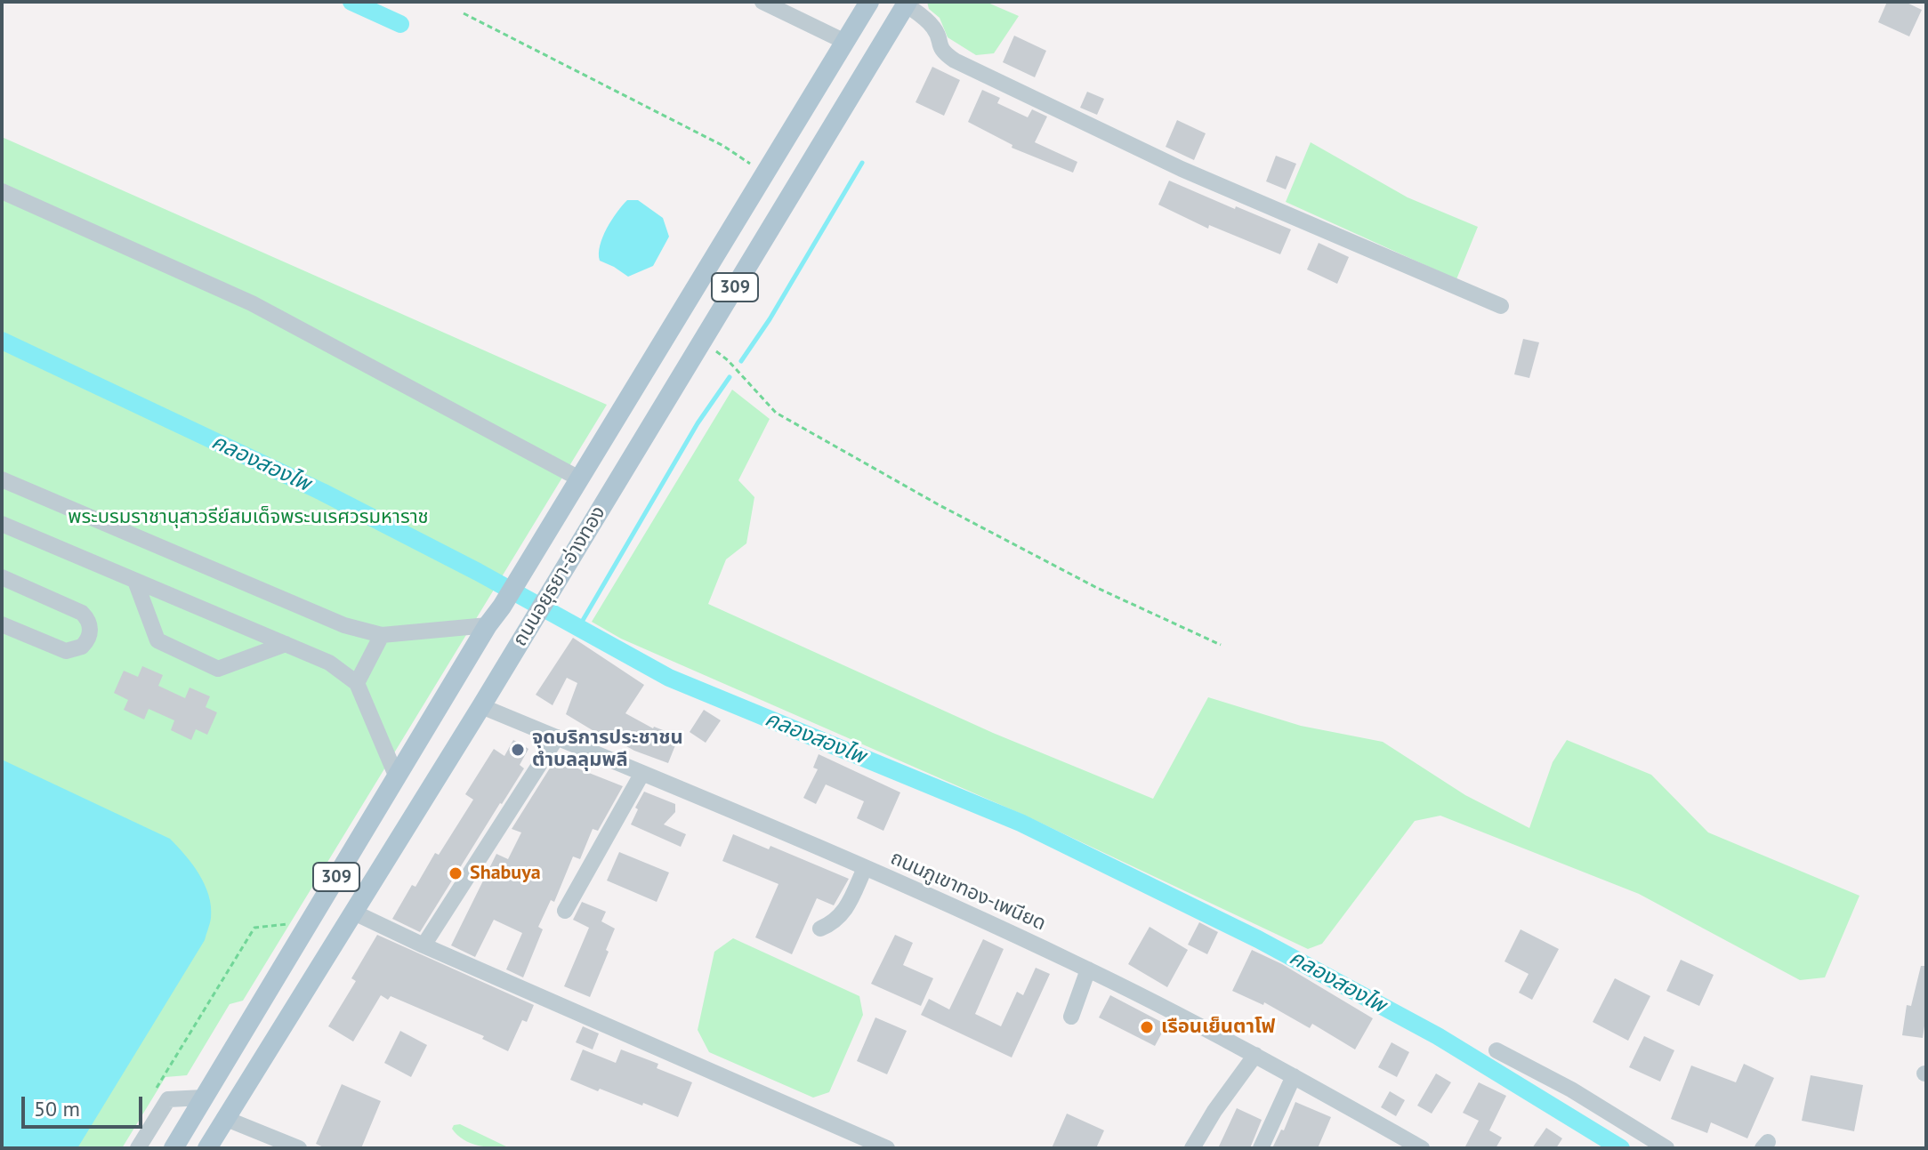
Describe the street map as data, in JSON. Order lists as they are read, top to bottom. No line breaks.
{"streets":{"main road":["309","ถนนอยุธยา-อ่างทอง"],"street":["ถนนภูเขาทอง-เพนียด"]},"crossings":[["ถนนอยุธยา-อ่างทอง","ถนนภูเขาทอง-เพนียด"]],"water":["คลองสองไพ"],"parks":["พระบรมราชานุสาวรีย์สมเด็จพระนเรศวรมหาราช"],"places":["จุดบริการประชาชน ตำบลลุมพลี","Shabuya","เรือนเย็นตาโฟ"],"scale_bar":"50 m"}
